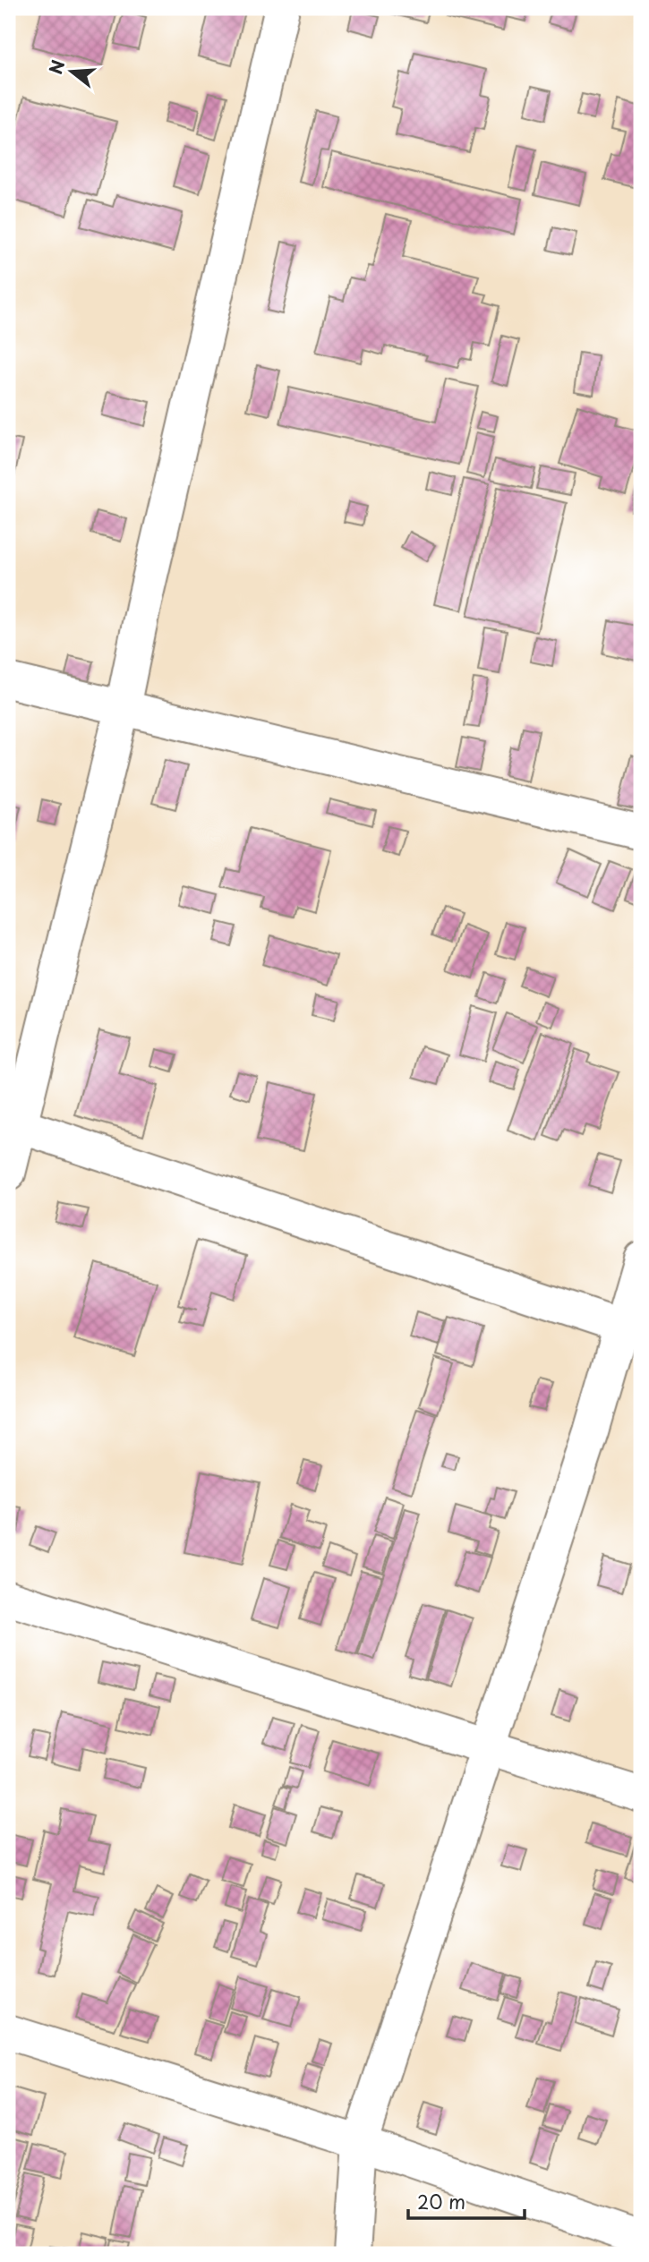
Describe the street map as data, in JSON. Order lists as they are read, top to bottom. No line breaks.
{"scale_bar":"20 m","north":"left"}
